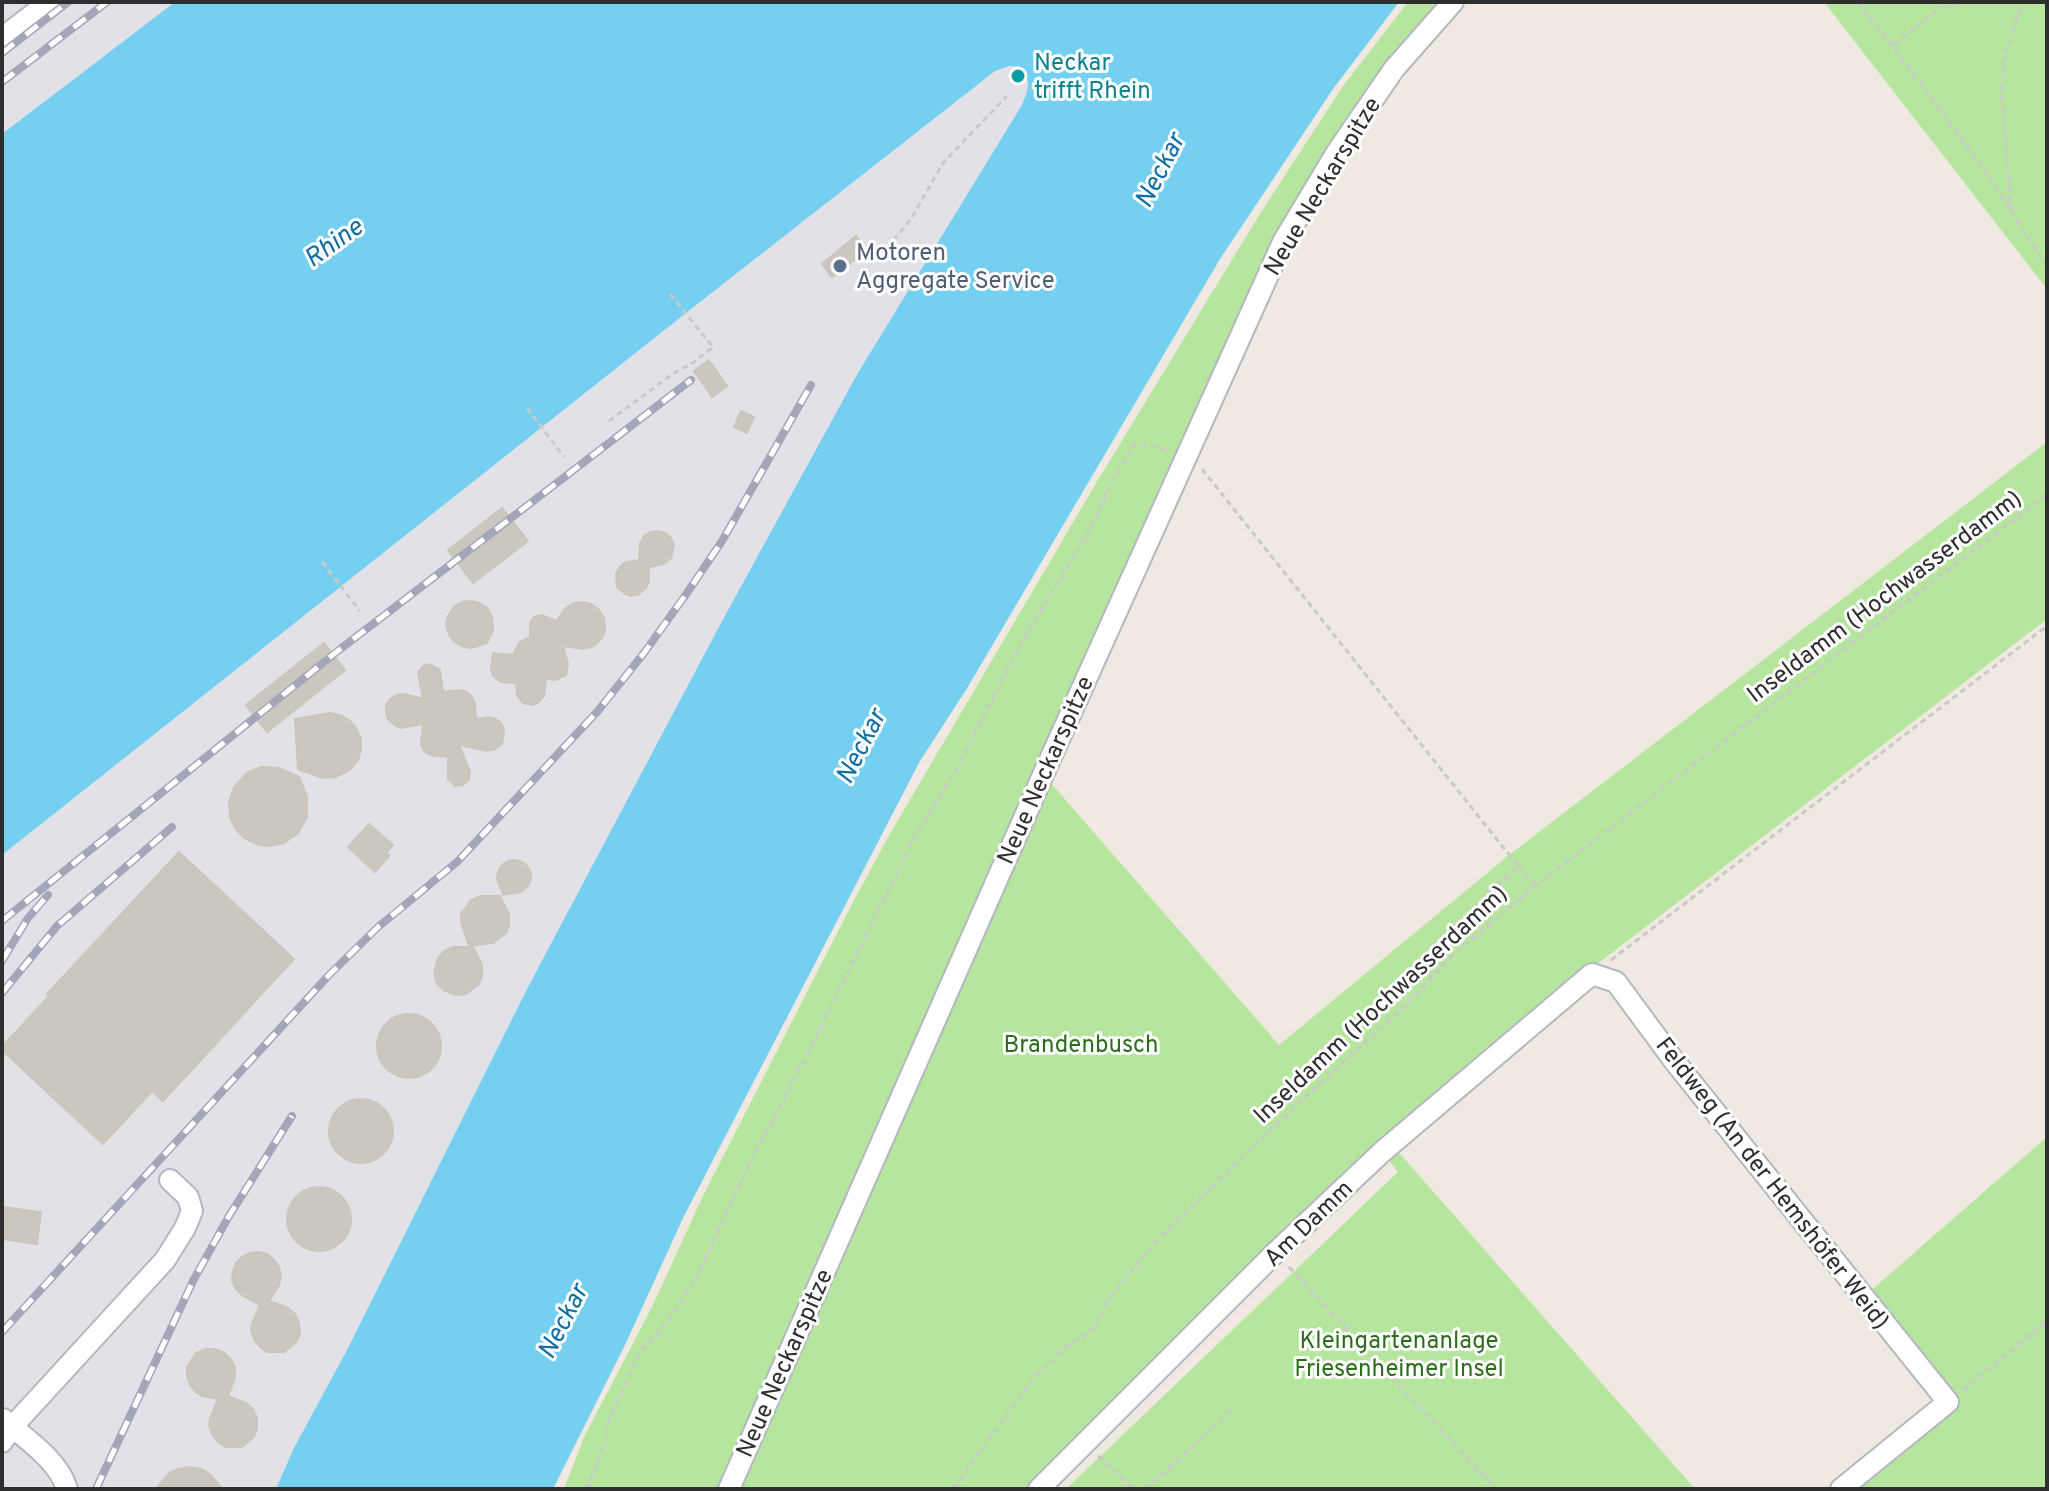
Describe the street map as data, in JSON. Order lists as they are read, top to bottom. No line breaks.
{"streets":{"street":["Neue Neckarspitze","Feldweg (An der Hemshöfer Weid)","Am Damm"],"path":["Inseldamm (Hochwasserdamm)"]},"crossings":[["Feldweg (An der Hemshöfer Weid)","Am Damm"]],"water":["Neckar","Rhine"],"parks":["Brandenbusch","Kleingartenanlage Friesenheimer Insel"],"places":["Neckar trifft Rhein","Motoren Aggregate Service"]}
